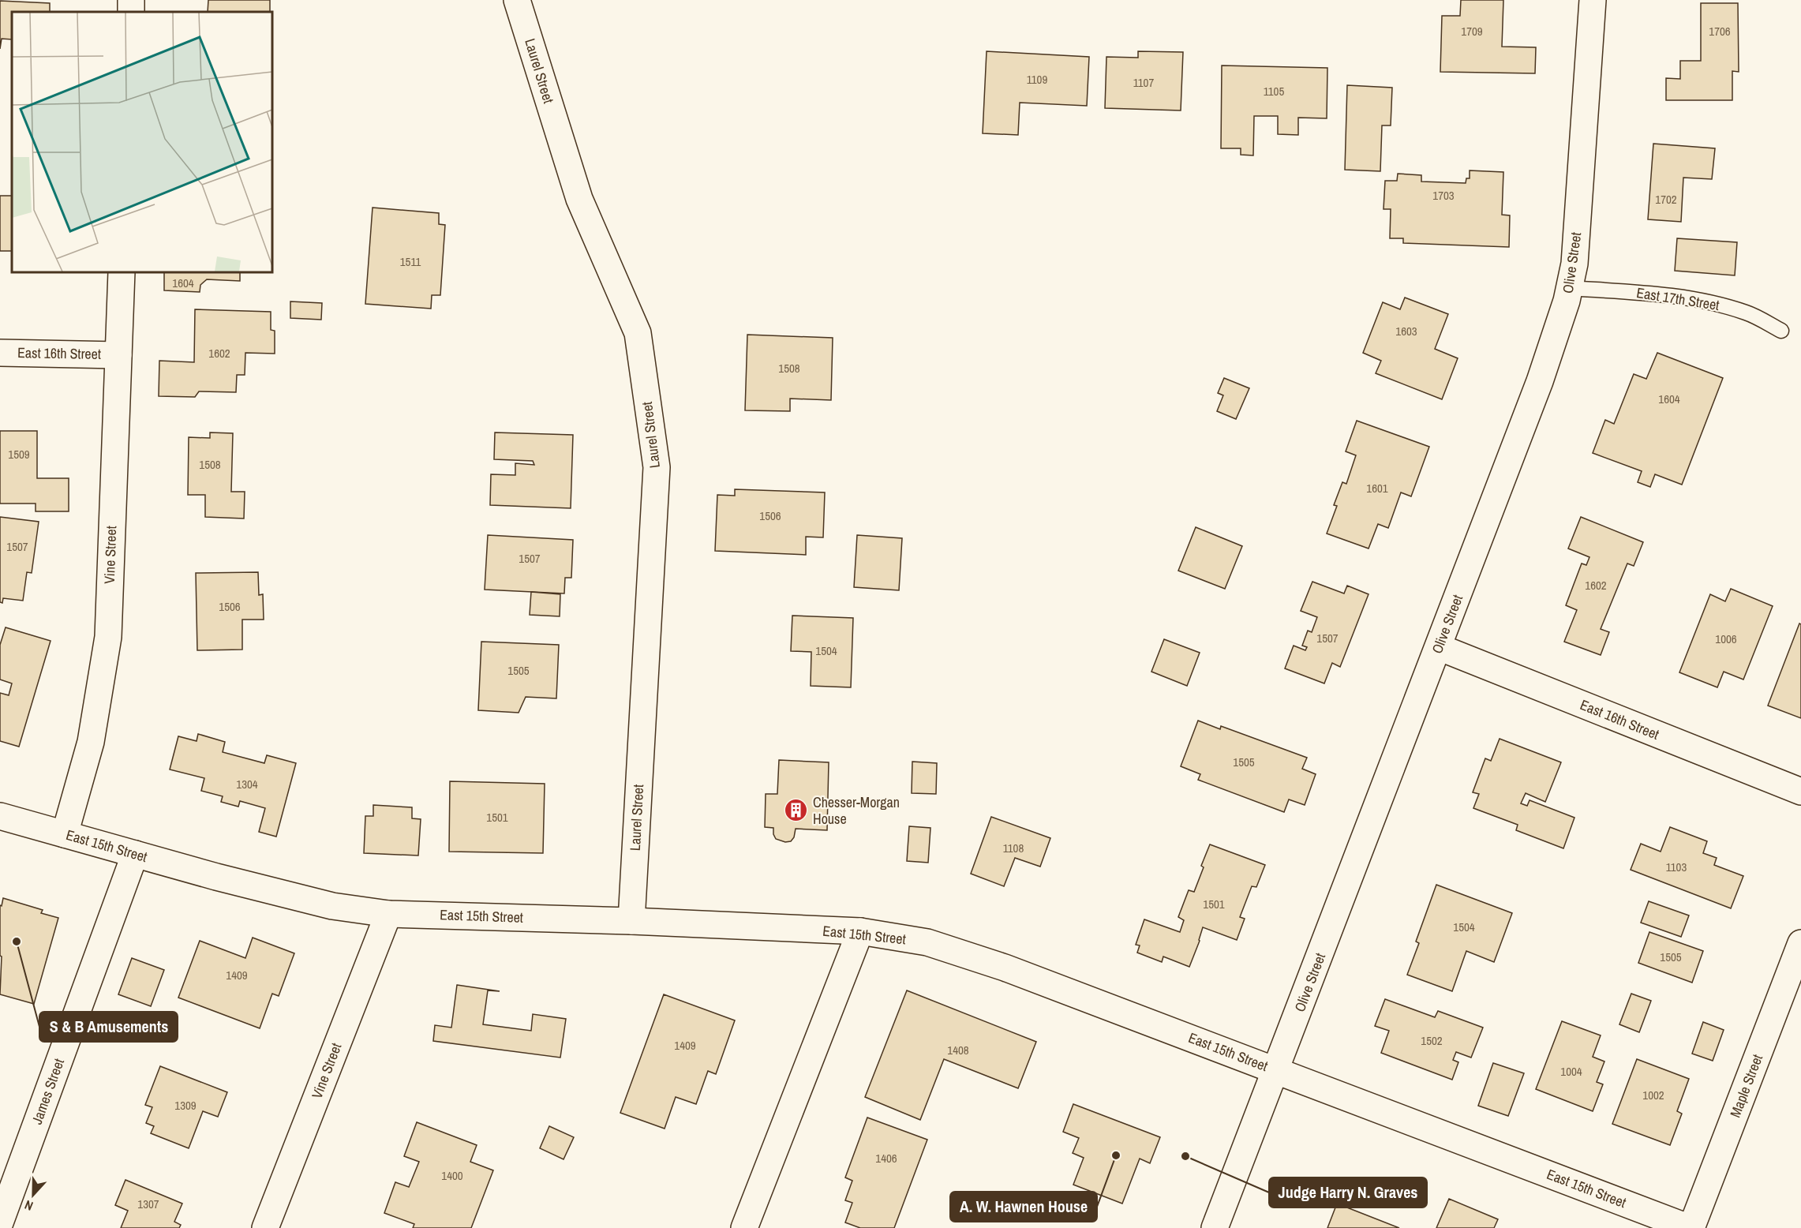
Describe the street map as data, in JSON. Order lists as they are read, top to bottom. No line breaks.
{"streets":{"street":["Laurel Street","Olive Street","East 16th Street","Vine Street","East 15th Street","Maple Street","James Street"],"lane":["East 17th Street"]},"crossings":[["Laurel Street","East 15th Street"],["Olive Street","East 17th Street"],["Olive Street","East 16th Street"],["Olive Street","East 15th Street"],["East 16th Street","Vine Street"],["Vine Street","East 15th Street"],["East 15th Street","Maple Street"],["East 15th Street","James Street"]],"places":{"building":["Chesser-Morgan House"],"other":["S & B Amusements","A. W. Hawnen House","Judge Harry N. Graves"]},"house_numbers":["1709","1706","1109","1107","1105","1703","1702","1511","1604","1603","1602","1508","1604","1509","1508","1601","1506","1507","1507","1602","1506","1507","1006","1504","1505","1505","1304","1501","1108","1103","1501","1504","1505","1409","1502","1409","1408","1004","1002","1309","1406","1400","1307"],"north":"bottom"}
